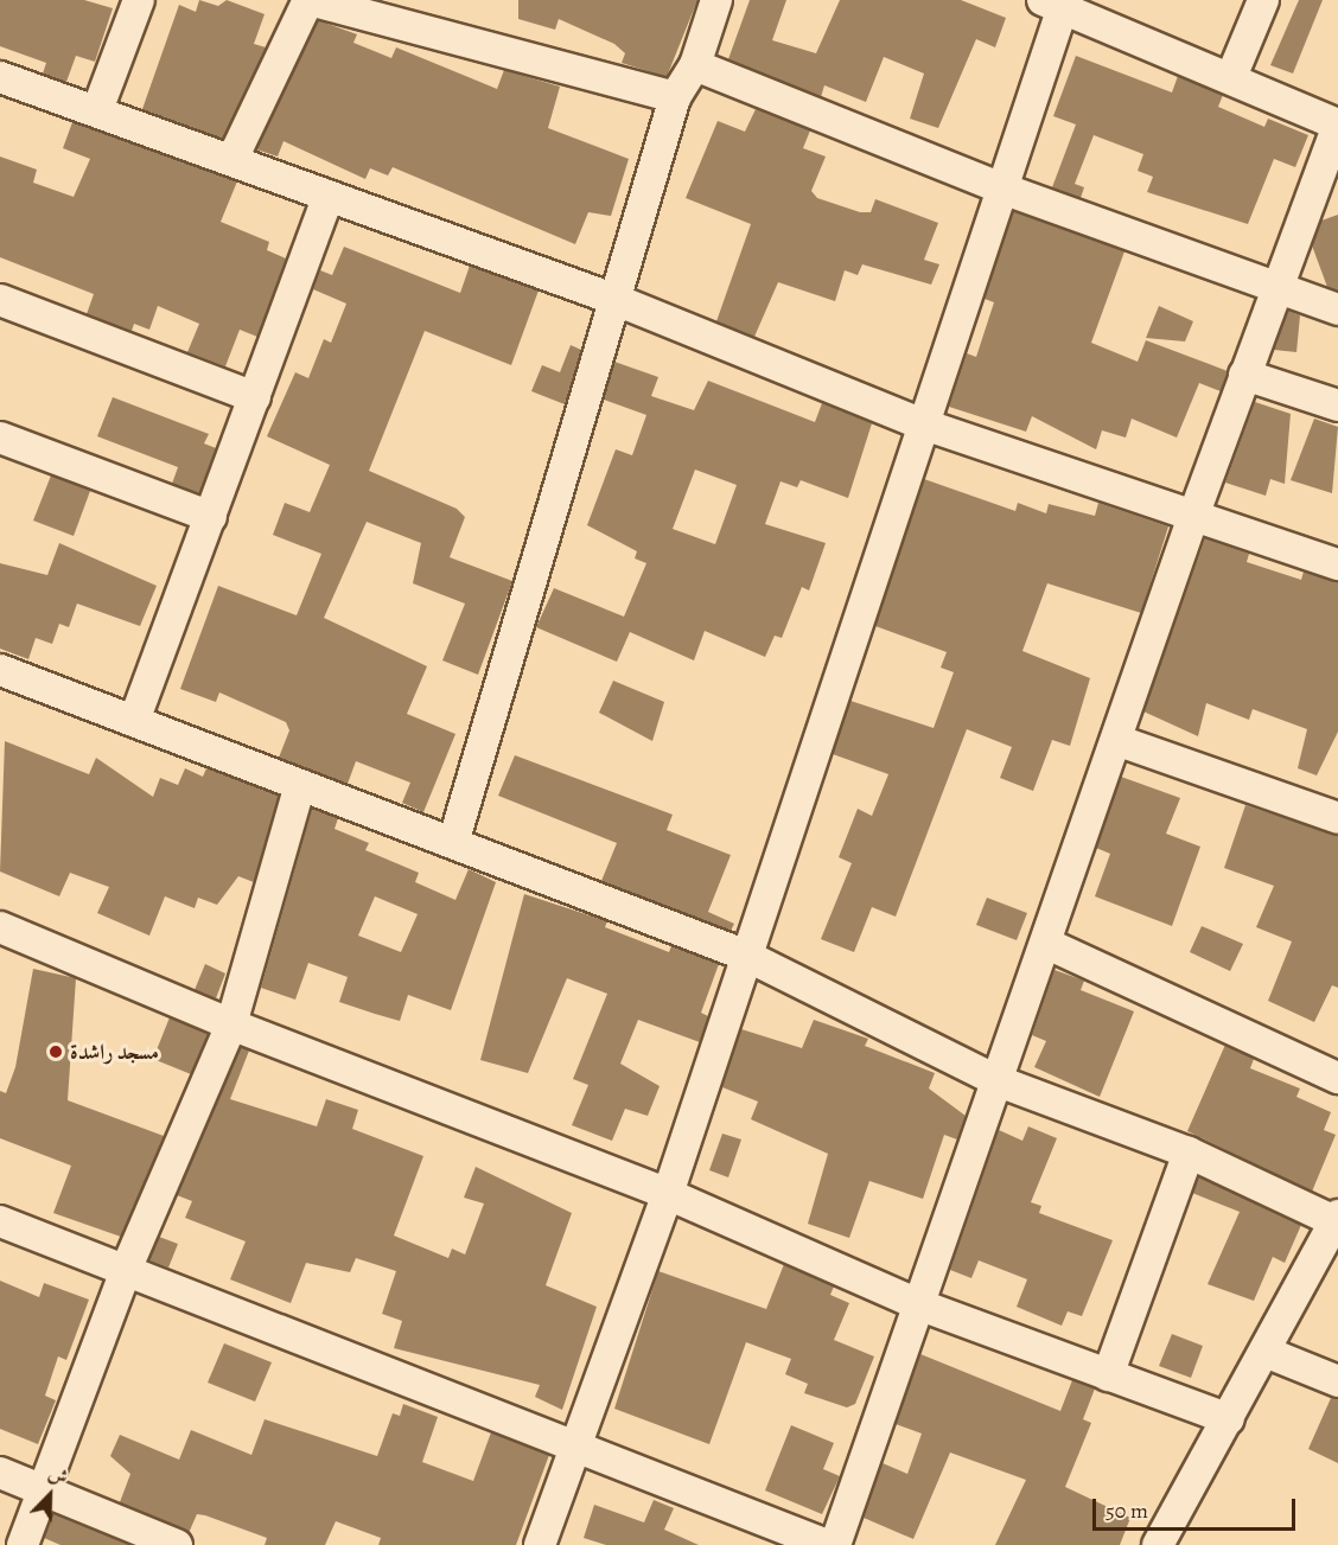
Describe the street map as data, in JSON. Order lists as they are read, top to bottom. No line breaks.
{"places":["مسجد راشدة"],"scale_bar":"50 m","north":"top right"}
